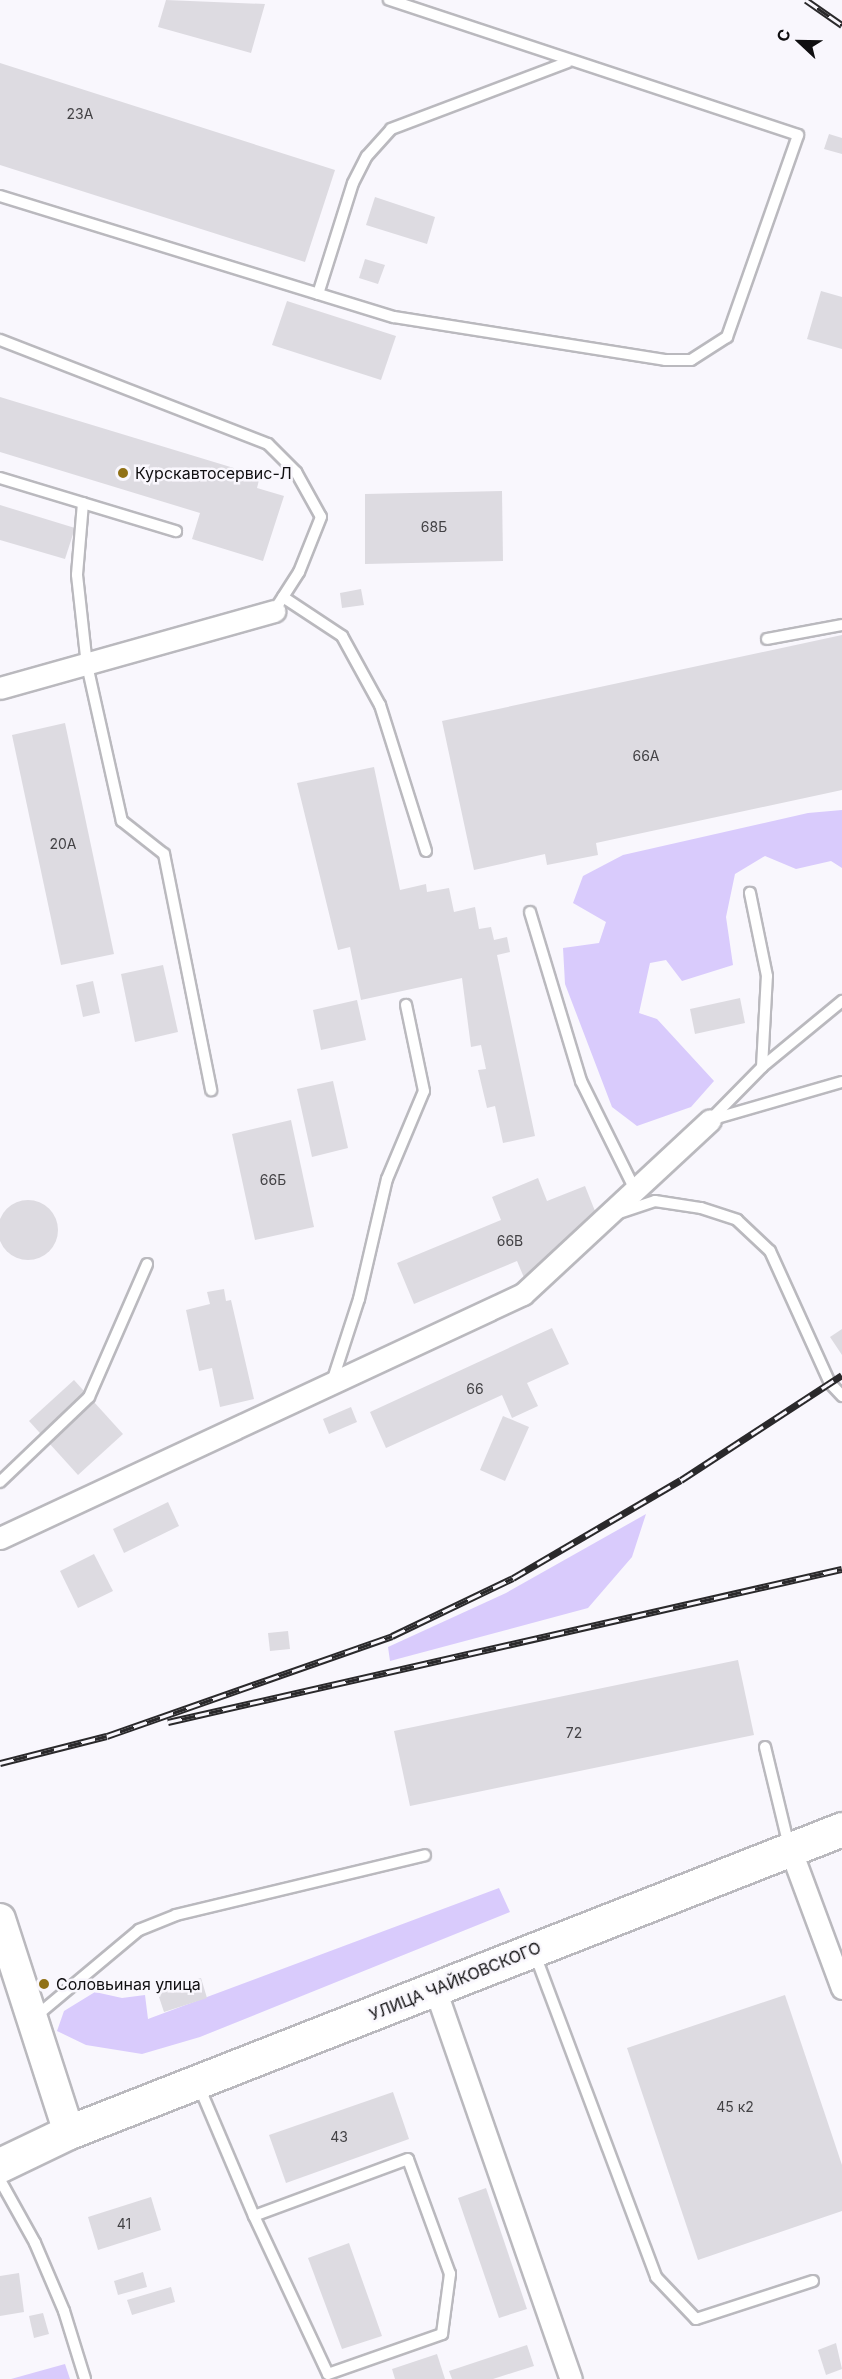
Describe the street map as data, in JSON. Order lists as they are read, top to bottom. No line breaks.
{"streets":{"main road":["УЛИЦА ЧАЙКОВСКОГО"]},"places":["Курскавтосервис-Л","Соловьиная улица"],"house_numbers":["23А","68Б","66А","20А","66Б","66В","66","72","45 к2","43","41"],"north":"left"}
